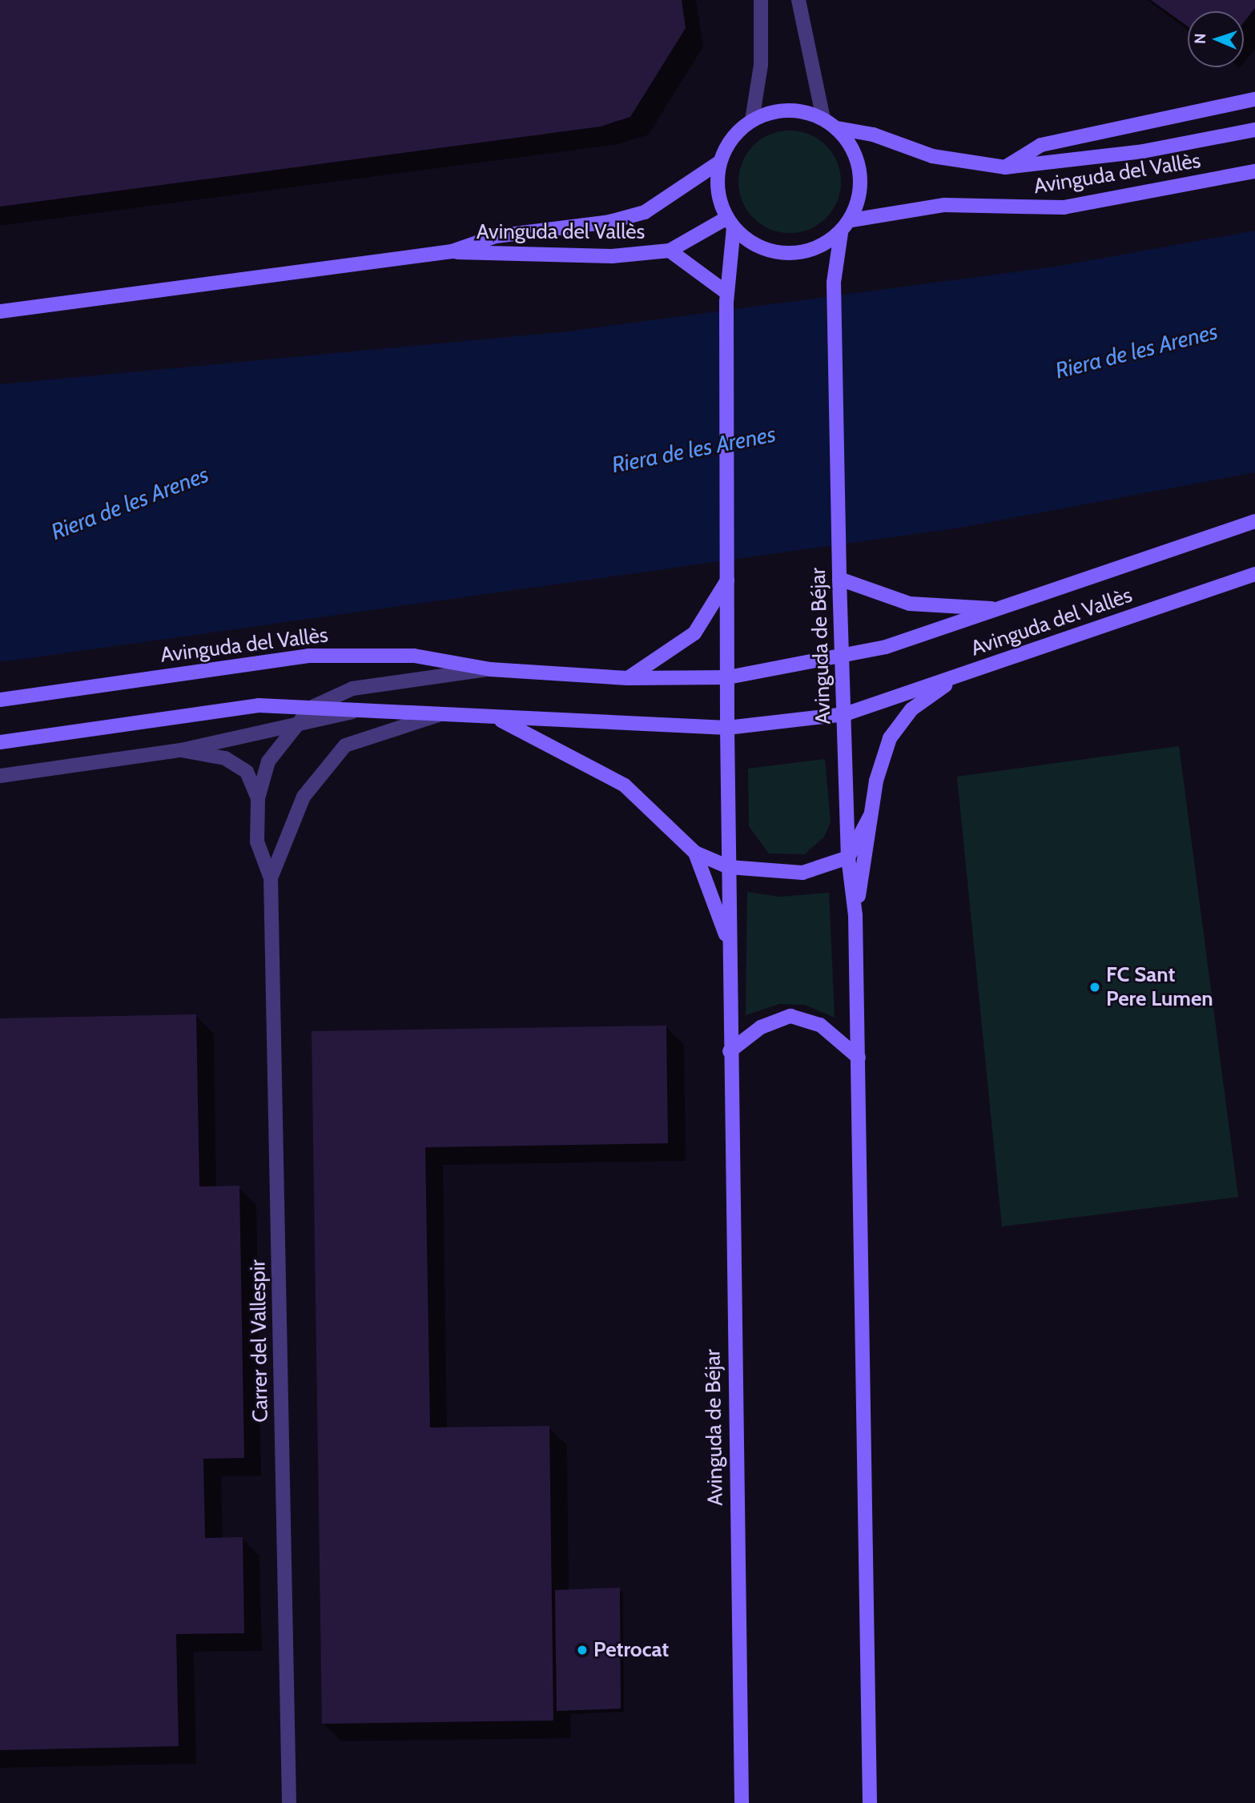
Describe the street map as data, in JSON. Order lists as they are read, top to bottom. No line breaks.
{"streets":{"main road":["Avinguda del Vallès","Avinguda de Béjar"],"street":["Carrer del Vallespir"]},"crossings":[["Avinguda del Vallès","Avinguda de Béjar"]],"water":["Riera de les Arenes"],"places":["FC Sant Pere Lumen","Petrocat"],"north":"left"}
